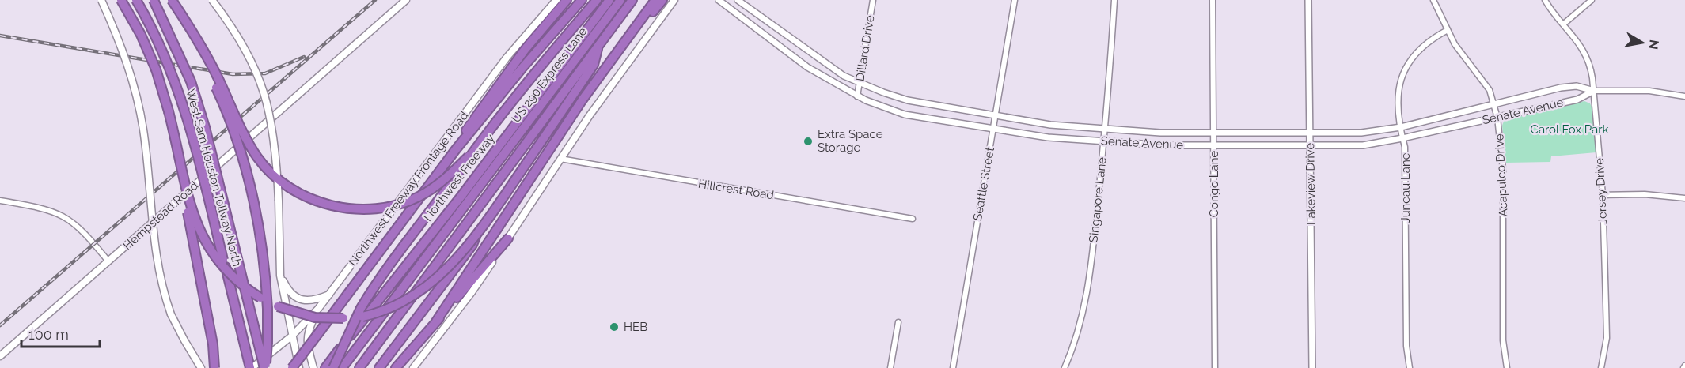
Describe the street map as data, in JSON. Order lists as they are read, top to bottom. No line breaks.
{"streets":{"highway":["US 290 Express Lane","West Sam Houston Tollway North","Northwest Freeway"],"main road":["Northwest Freeway Frontage Road","Hempstead Road"],"street":["Dillard Drive","Senate Avenue","Acapulco Drive","Seattle Street","Congo Lane","Lakeview Drive","Juneau Lane","Hillcrest Road","Jersey Drive","Singapore Lane"]},"crossings":[["Dillard Drive","Senate Avenue"],["Senate Avenue","Acapulco Drive"],["Senate Avenue","Seattle Street"],["Senate Avenue","Congo Lane"],["Senate Avenue","Lakeview Drive"],["Senate Avenue","Juneau Lane"],["Senate Avenue","Jersey Drive"],["Senate Avenue","Singapore Lane"],["Acapulco Drive","Juneau Lane"],["West Sam Houston Tollway North","Northwest Freeway Frontage Road"]],"parks":["Carol Fox Park"],"places":["Extra Space Storage","HEB"],"scale_bar":"100 m","north":"right"}
